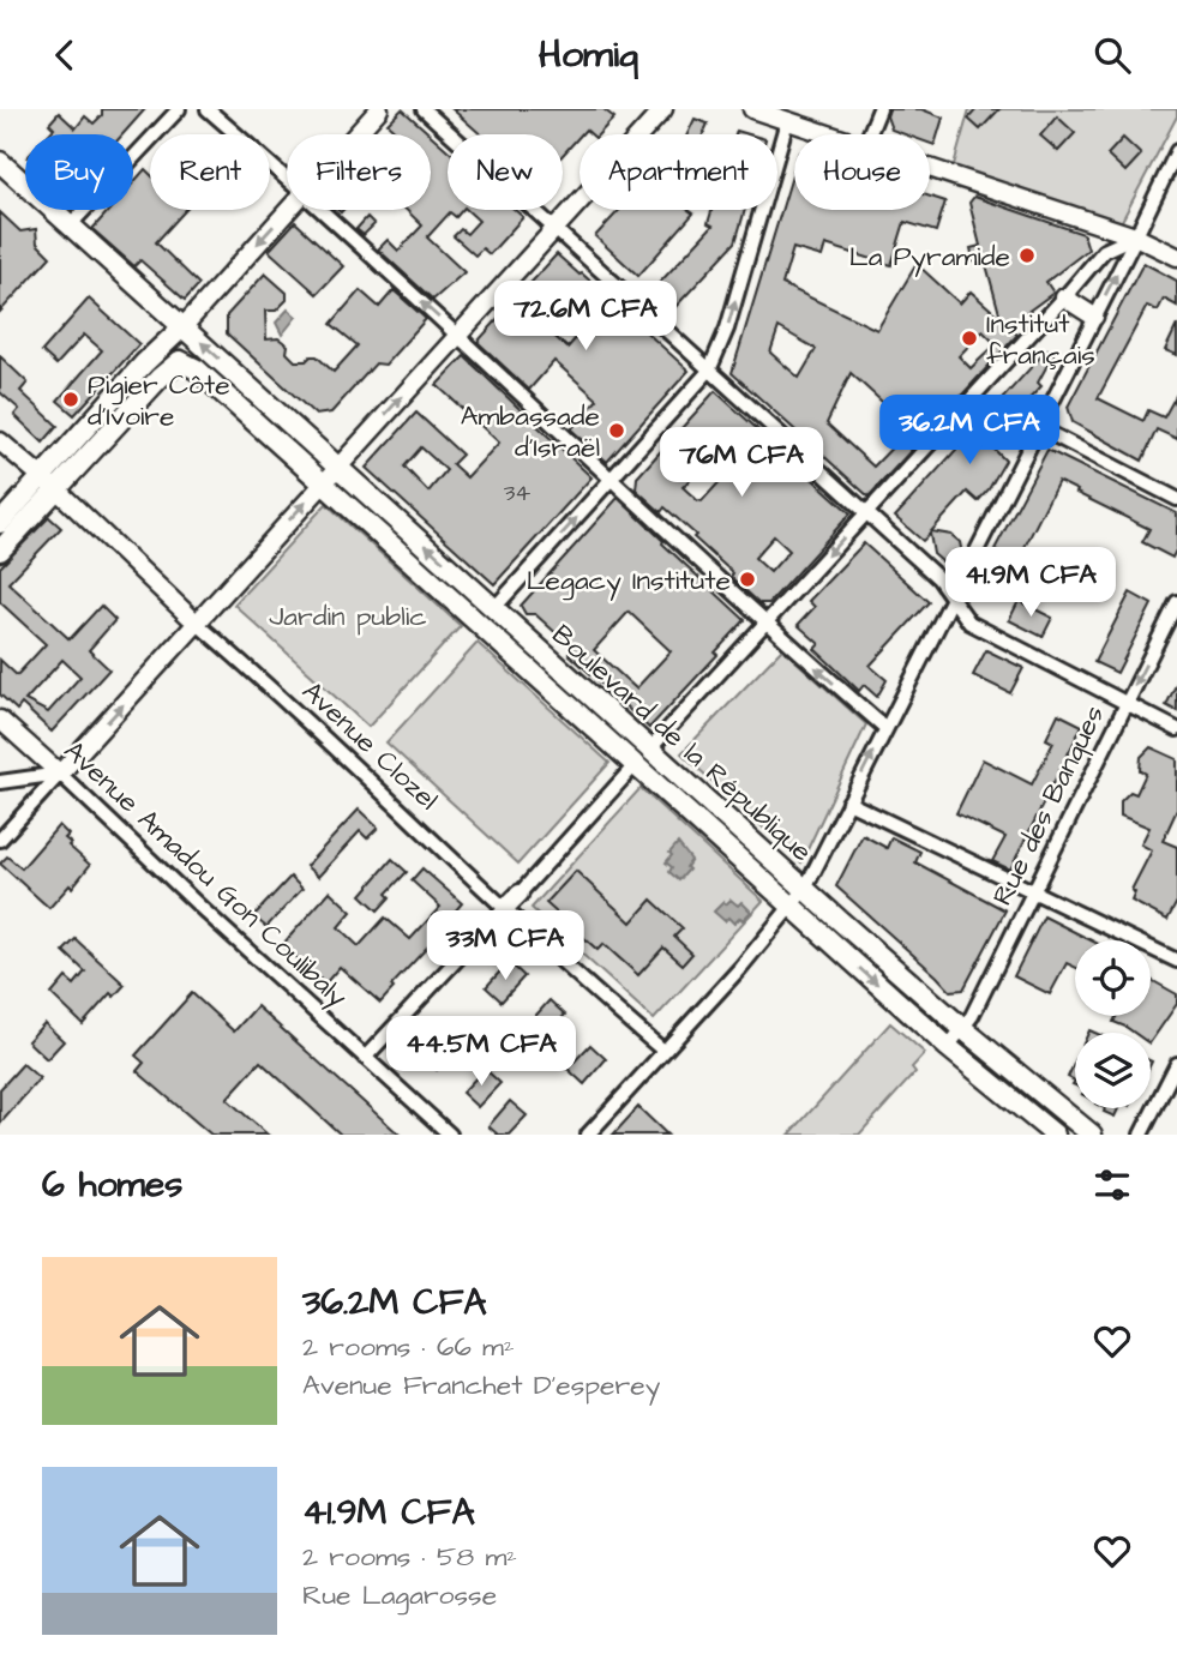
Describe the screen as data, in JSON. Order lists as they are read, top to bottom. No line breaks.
{"streets":{"main road":["Boulevard de la République"],"street":["Avenue Clozel","Rue des Banques","Avenue Amadou Gon Coulibaly"]},"crossings":[["Boulevard de la République","Rue des Banques"]],"parks":["Jardin public"],"places":["La Pyramide","Institut français","Pigier Côte d'Ivoire","Ambassade d'Israël","Legacy Institute"],"house_numbers":["34"],"page":{"header":"Homiq","chip":["Buy","Rent","Filters","New","Apartment","House"],"price":["72.6M CFA","36.2M CFA","76M CFA","41.9M CFA","33M CFA","44.5M CFA"],"heading":"6 homes","list":[{"name":"36.2M CFA","note":"2 rooms · 66 m² · Avenue Franchet D'esperey"},{"name":"41.9M CFA","note":"2 rooms · 58 m² · Rue Lagarosse"}]}}
